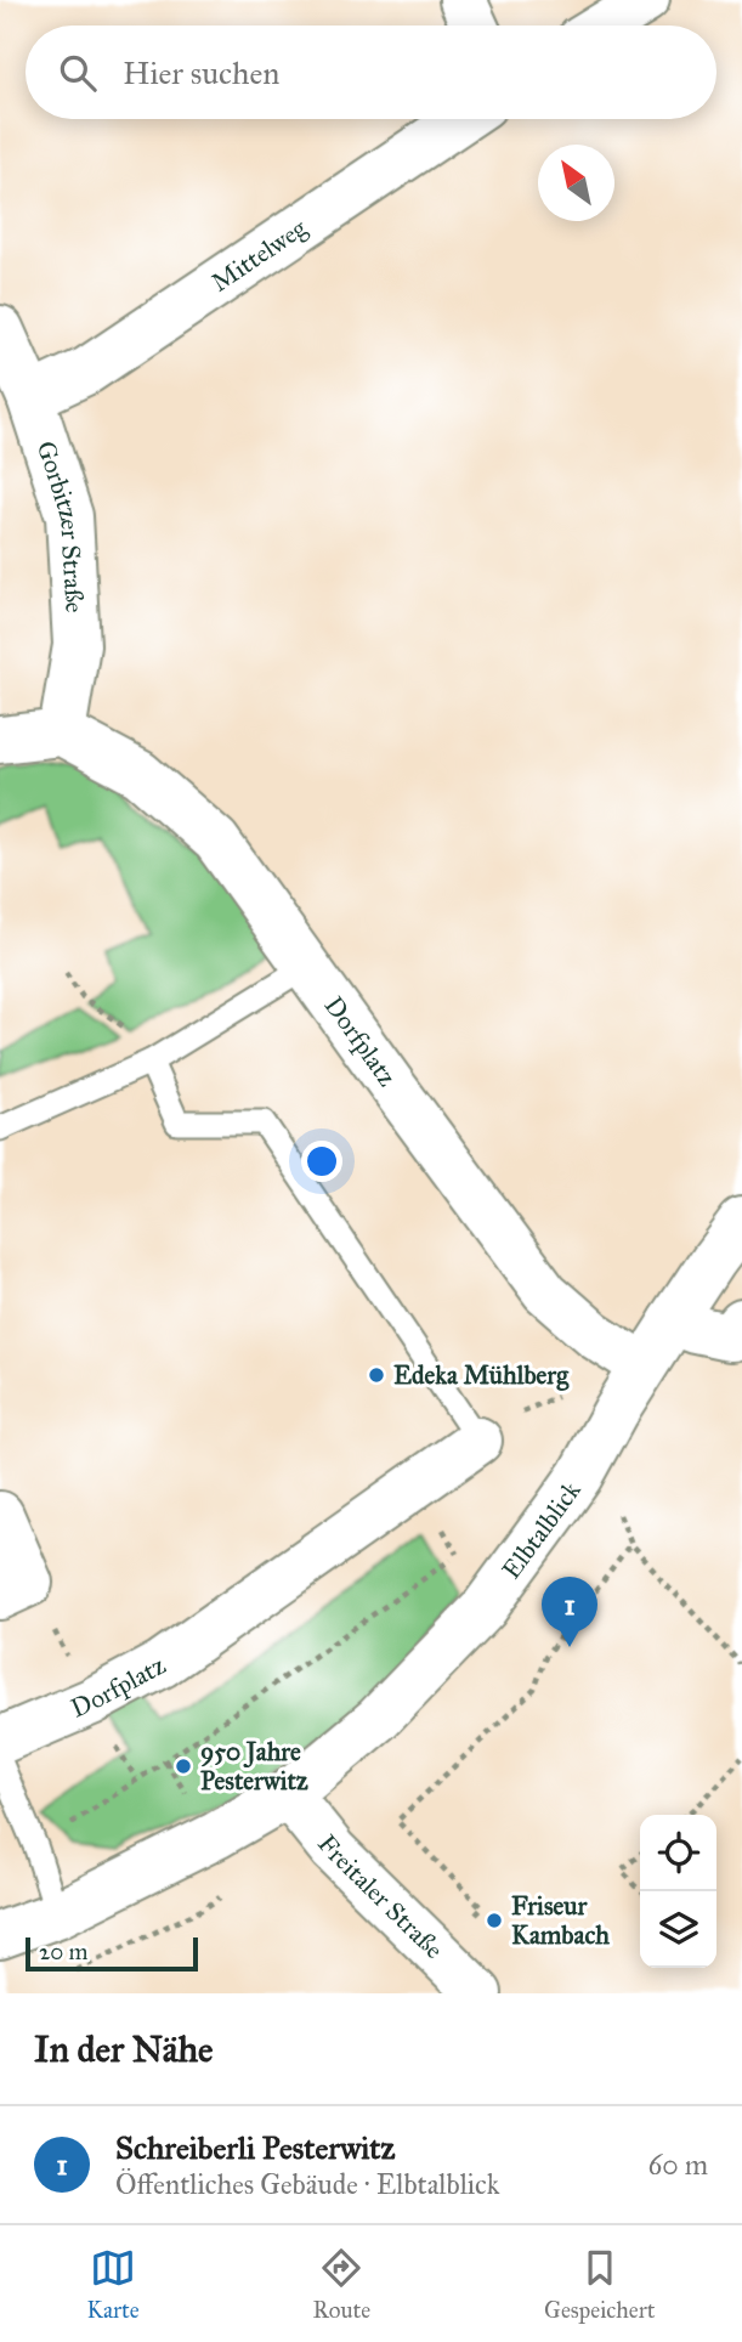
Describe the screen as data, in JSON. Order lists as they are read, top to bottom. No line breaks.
{"streets":{"street":["Mittelweg","Gorbitzer Straße","Dorfplatz","Elbtalblick","Freitaler Straße"]},"crossings":[["Mittelweg","Gorbitzer Straße"],["Gorbitzer Straße","Dorfplatz"],["Dorfplatz","Elbtalblick"],["Elbtalblick","Freitaler Straße"]],"places":["Edeka Mühlberg","950 Jahre Pesterwitz","Friseur Kambach"],"scale_bar":"20 m","north":"top left","page":{"search":"Hier suchen","pins":"1","scale":"20 m","heading":"In der Nähe","list":[{"mark":"1","name":"Schreiberli Pesterwitz","note":"Öffentliches Gebäude · Elbtalblick","value":"60 m"}],"nav":["Karte","Route","Gespeichert"]}}
